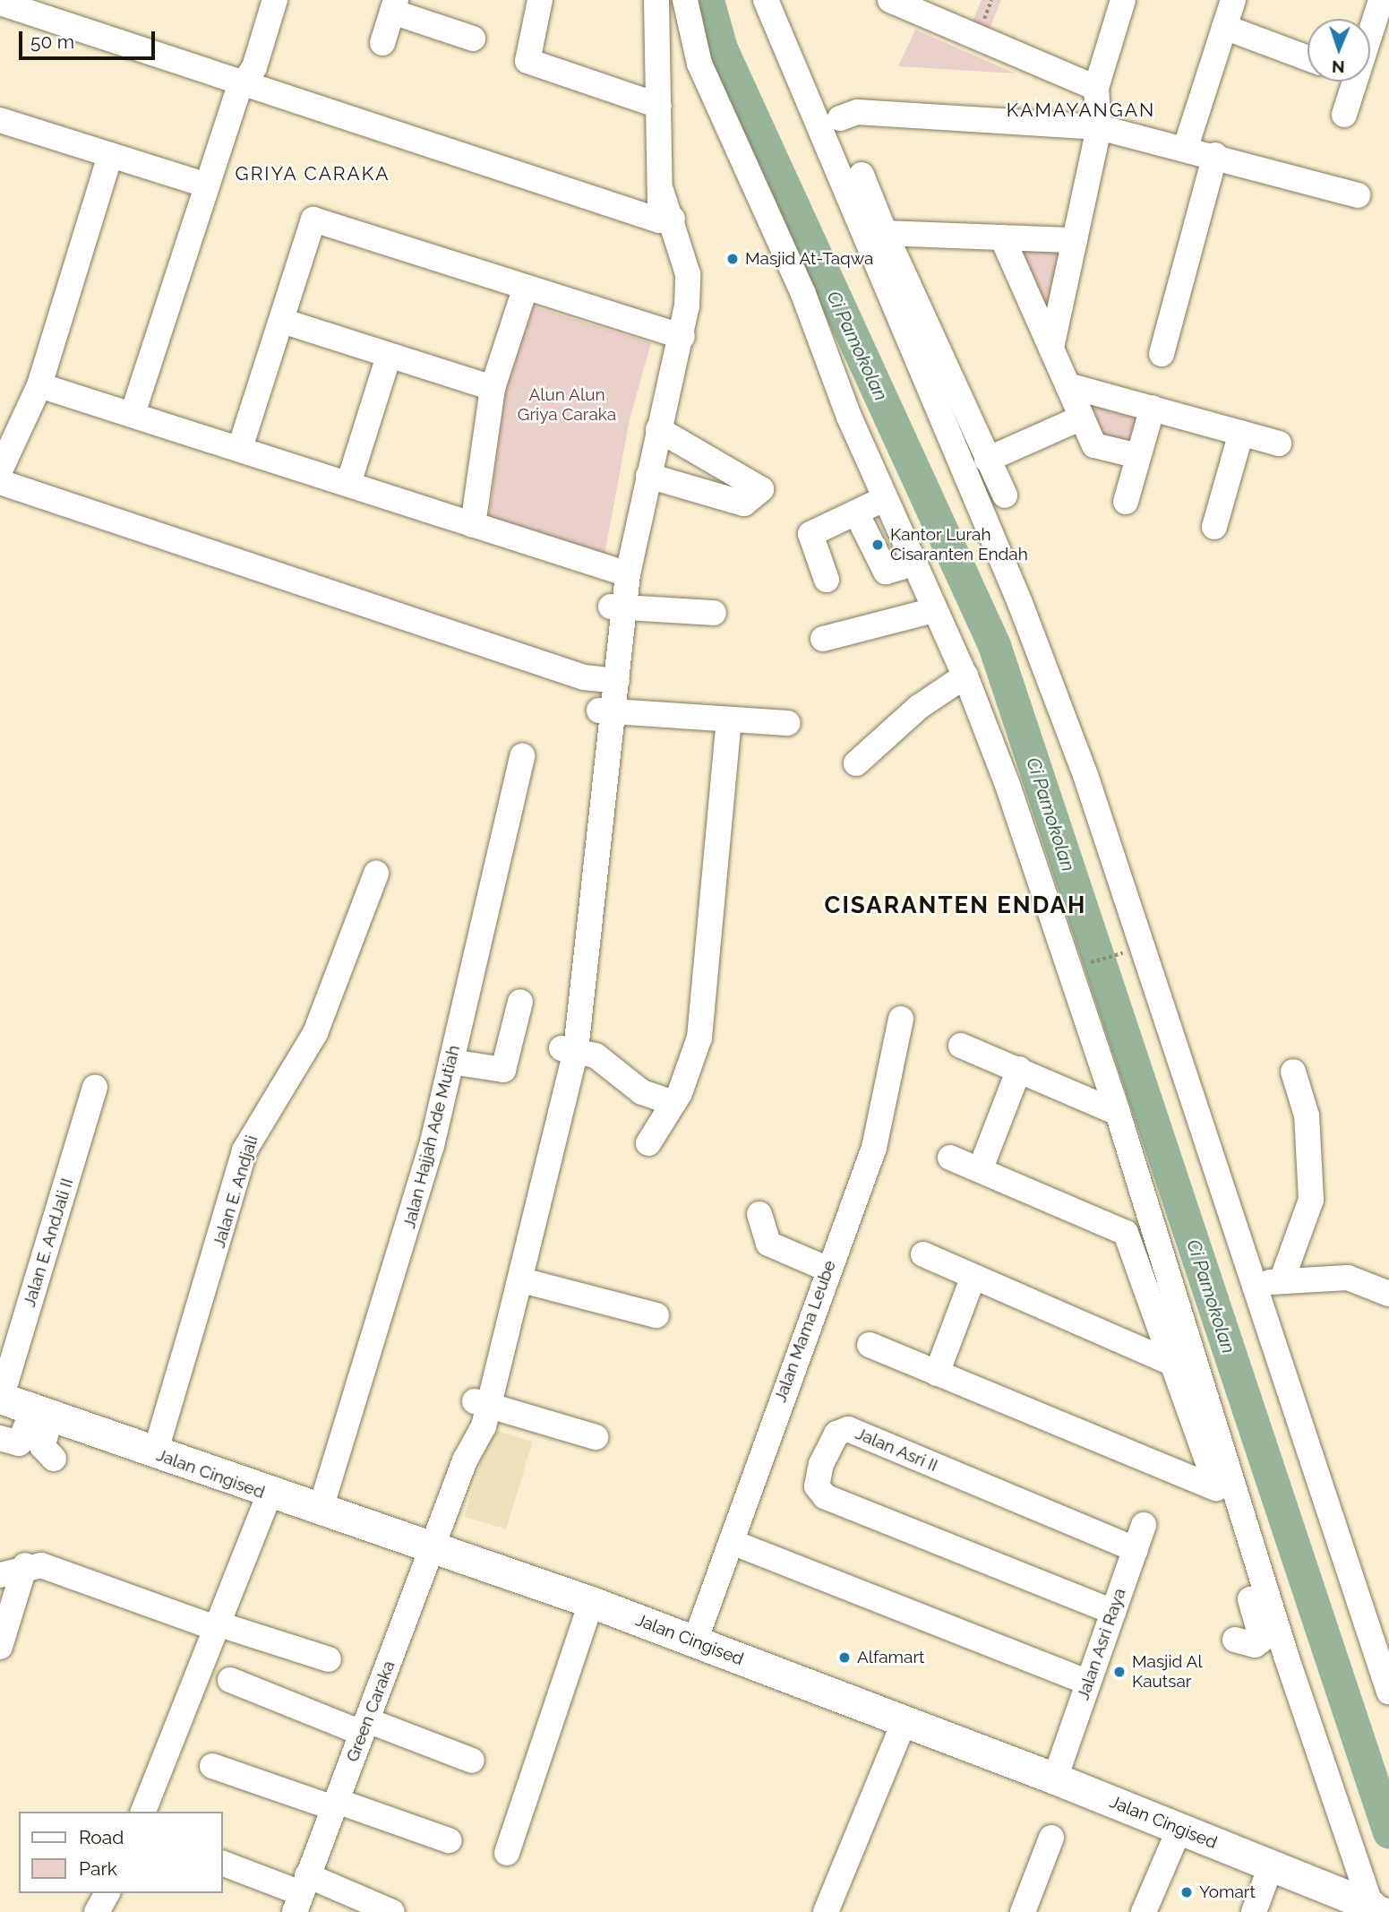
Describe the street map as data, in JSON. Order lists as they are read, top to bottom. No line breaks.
{"streets":{"main road":["Jalan Cingised"],"street":["Jalan Hajjah Ade Mutiah","Jalan E. Andjali","Jalan E. AndJali II","Jalan Mama Leube","Jalan Asri II","Jalan Asri Raya","Green Caraka"]},"crossings":[["Jalan Hajjah Ade Mutiah","Jalan Cingised"],["Jalan E. Andjali","Jalan Cingised"],["Jalan E. AndJali II","Jalan Cingised"],["Jalan Mama Leube","Jalan Cingised"],["Jalan Asri II","Jalan Asri Raya"],["Jalan Cingised","Jalan Asri Raya"],["Jalan Cingised","Green Caraka"]],"districts":["KAMAYANGAN","GRIYA CARAKA","CISARANTEN ENDAH"],"water":["Ci Pamokolan"],"parks":["Alun Alun Griya Caraka"],"places":["Masjid At-Taqwa","Kantor Lurah Cisaranten Endah","Alfamart","Masjid Al Kautsar","Yomart"],"legend":["Road","Park"],"scale_bar":"50 m","north":"bottom"}
